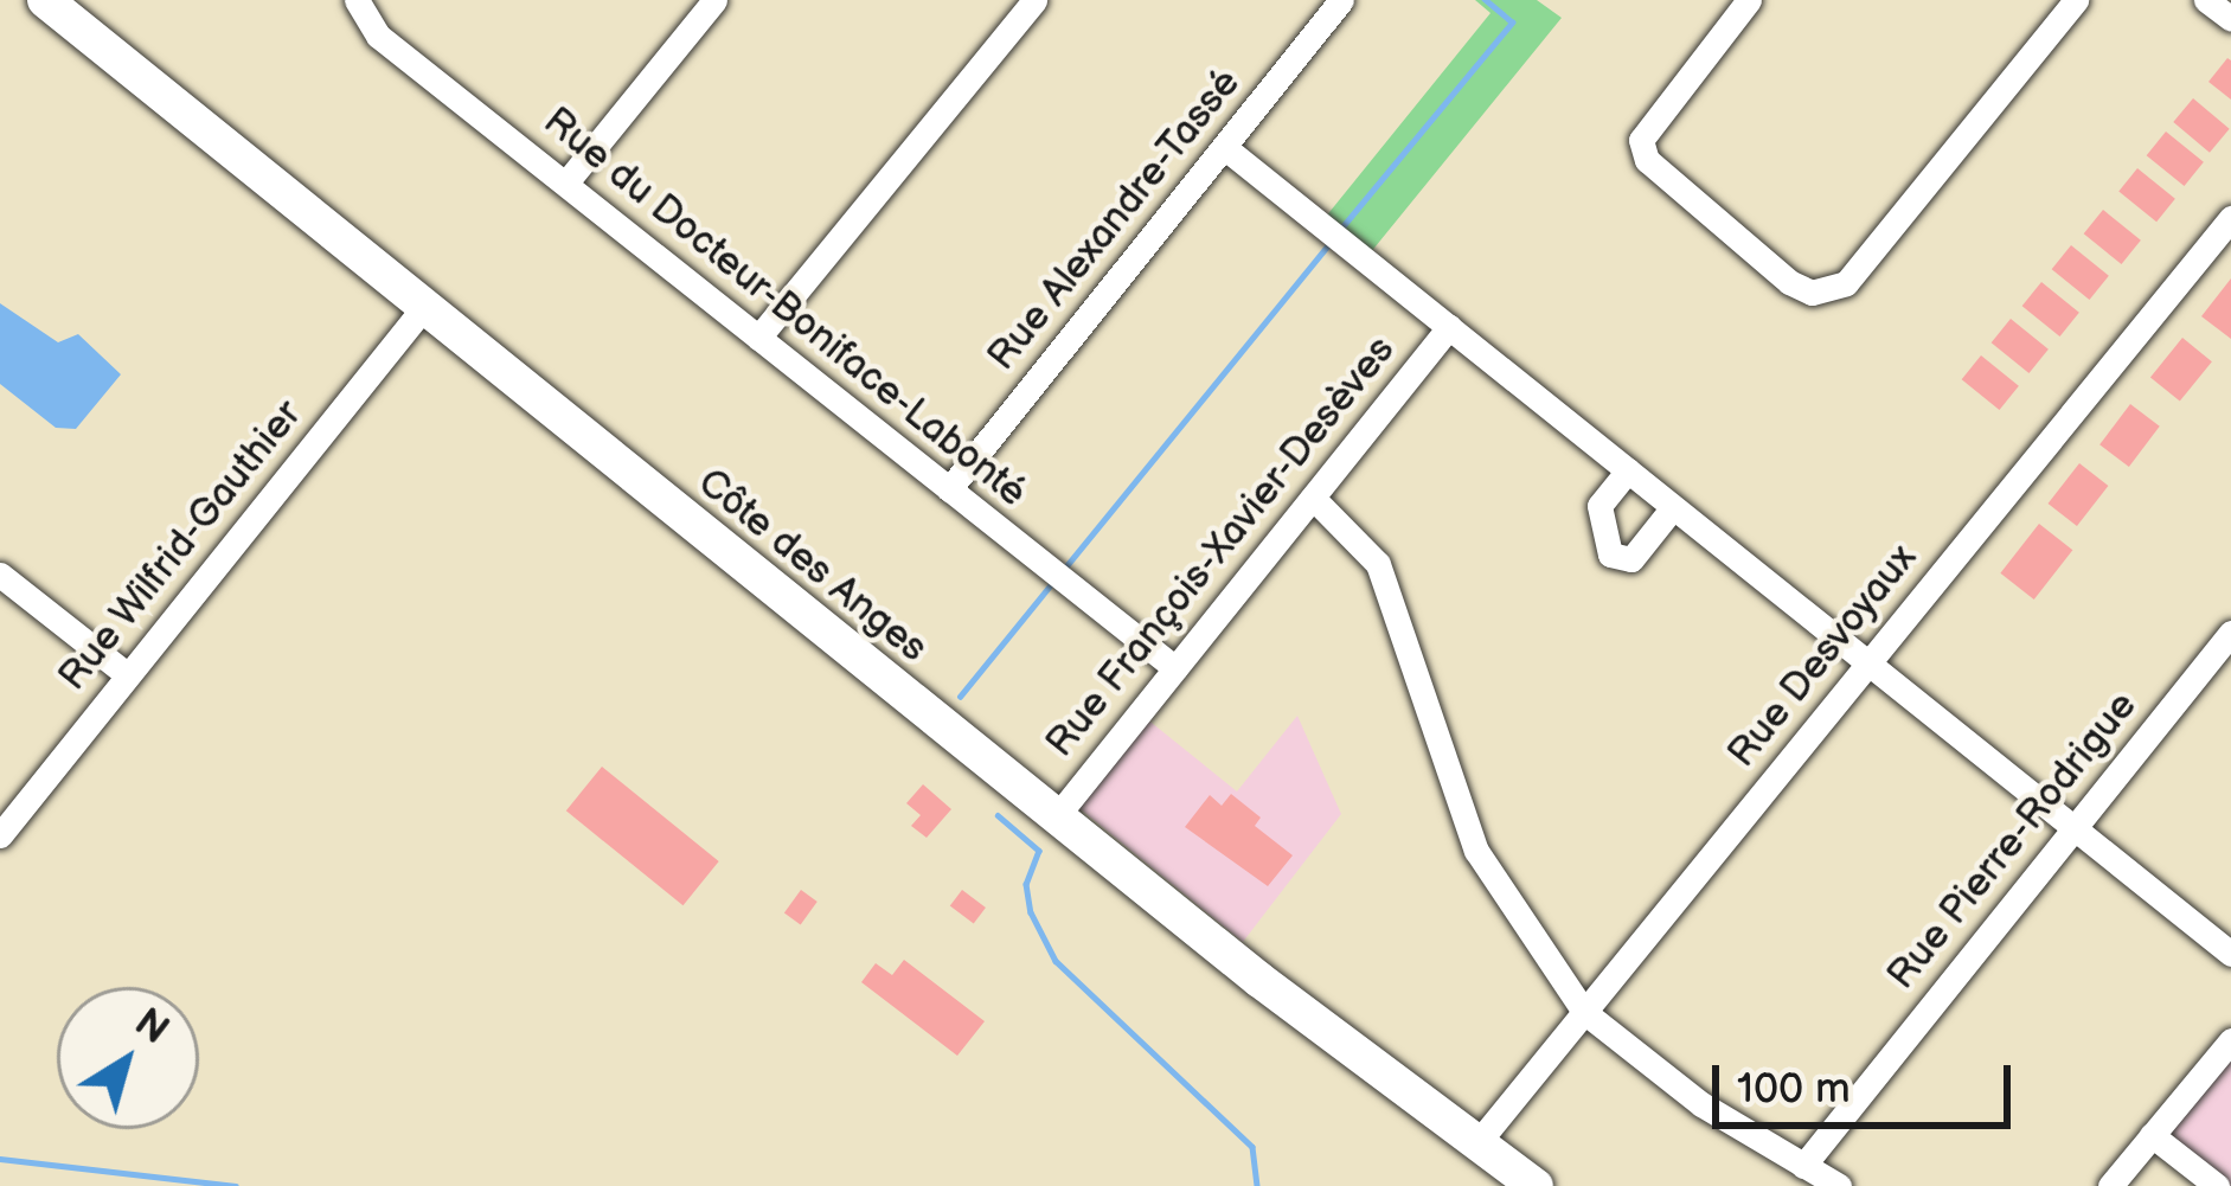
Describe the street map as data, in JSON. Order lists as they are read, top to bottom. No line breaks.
{"streets":{"street":["Rue Alexandre-Tassé","Rue du Docteur-Boniface-Labonté","Rue Wilfrid-Gauthier","Rue François-Xavier-Desèves","Côte des Anges","Rue Desvoyaux","Rue Pierre-Rodrigue"]},"crossings":[["Rue Alexandre-Tassé","Rue du Docteur-Boniface-Labonté"],["Rue du Docteur-Boniface-Labonté","Rue François-Xavier-Desèves"],["Rue Wilfrid-Gauthier","Côte des Anges"],["Rue François-Xavier-Desèves","Côte des Anges"],["Côte des Anges","Rue Desvoyaux"]],"scale_bar":"100 m","north":"top right"}
